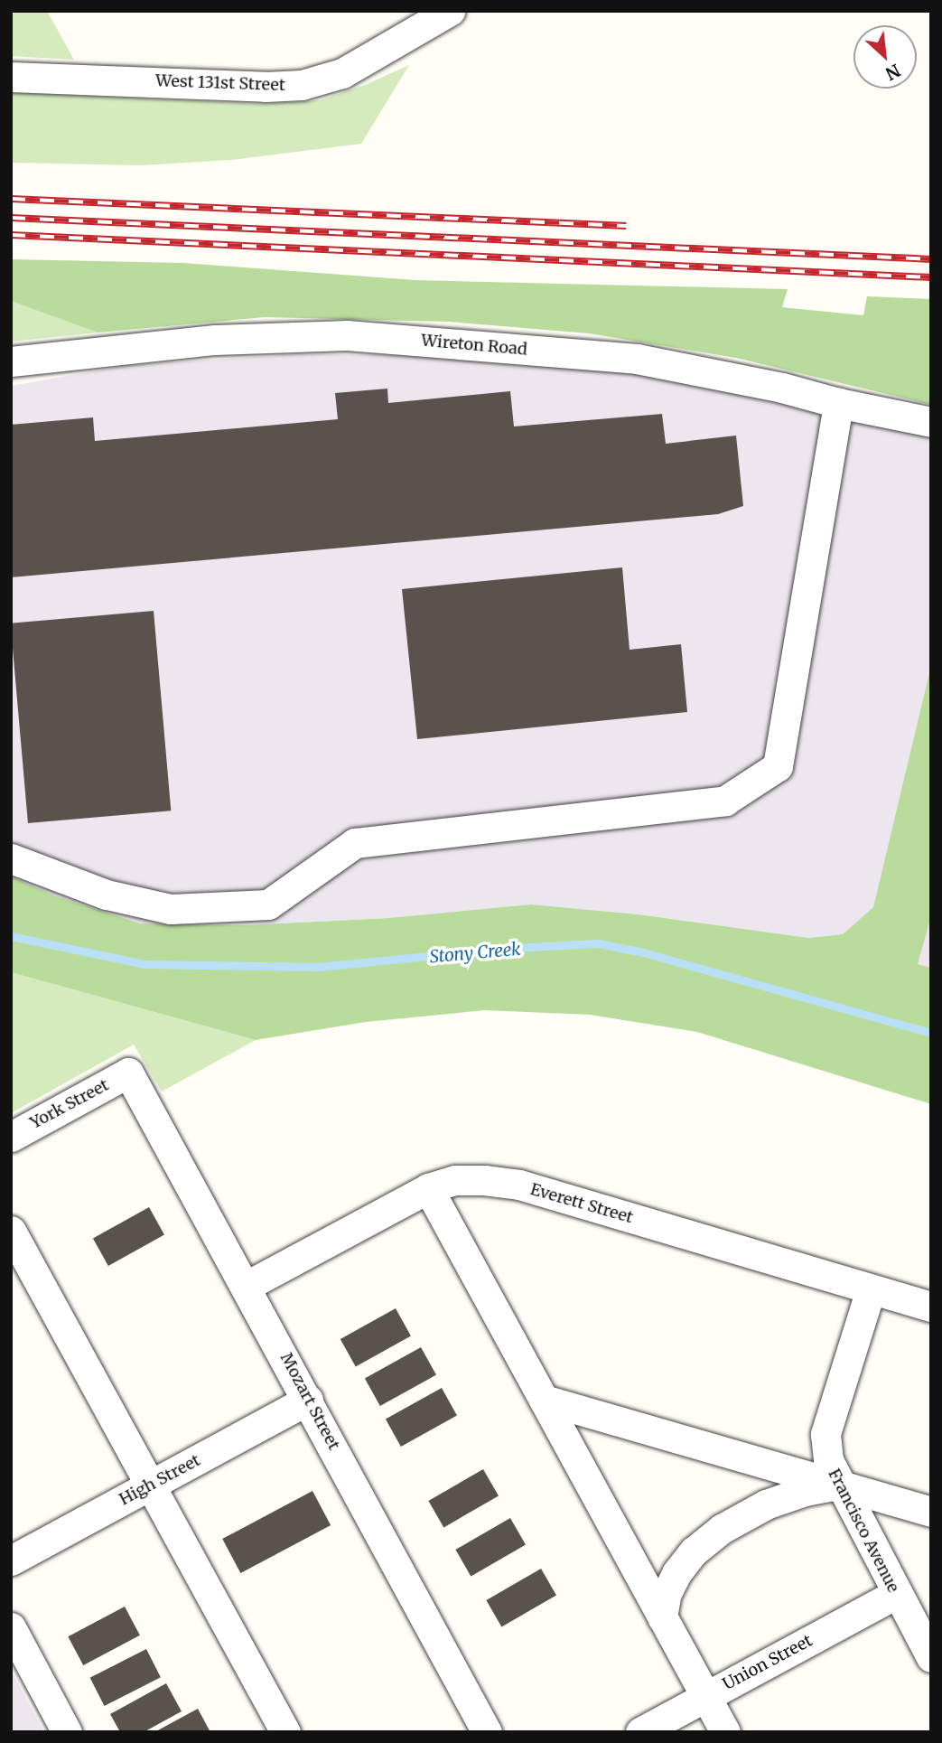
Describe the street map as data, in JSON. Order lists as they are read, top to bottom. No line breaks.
{"streets":{"street":["West 131st Street","Wireton Road","York Street","Everett Street","Mozart Street","High Street","Francisco Avenue","Union Street"]},"crossings":[["York Street","Mozart Street"],["Everett Street","Mozart Street"],["Everett Street","Francisco Avenue"],["Mozart Street","High Street"],["Francisco Avenue","Union Street"]],"water":["Stony Creek"],"north":"bottom right"}
